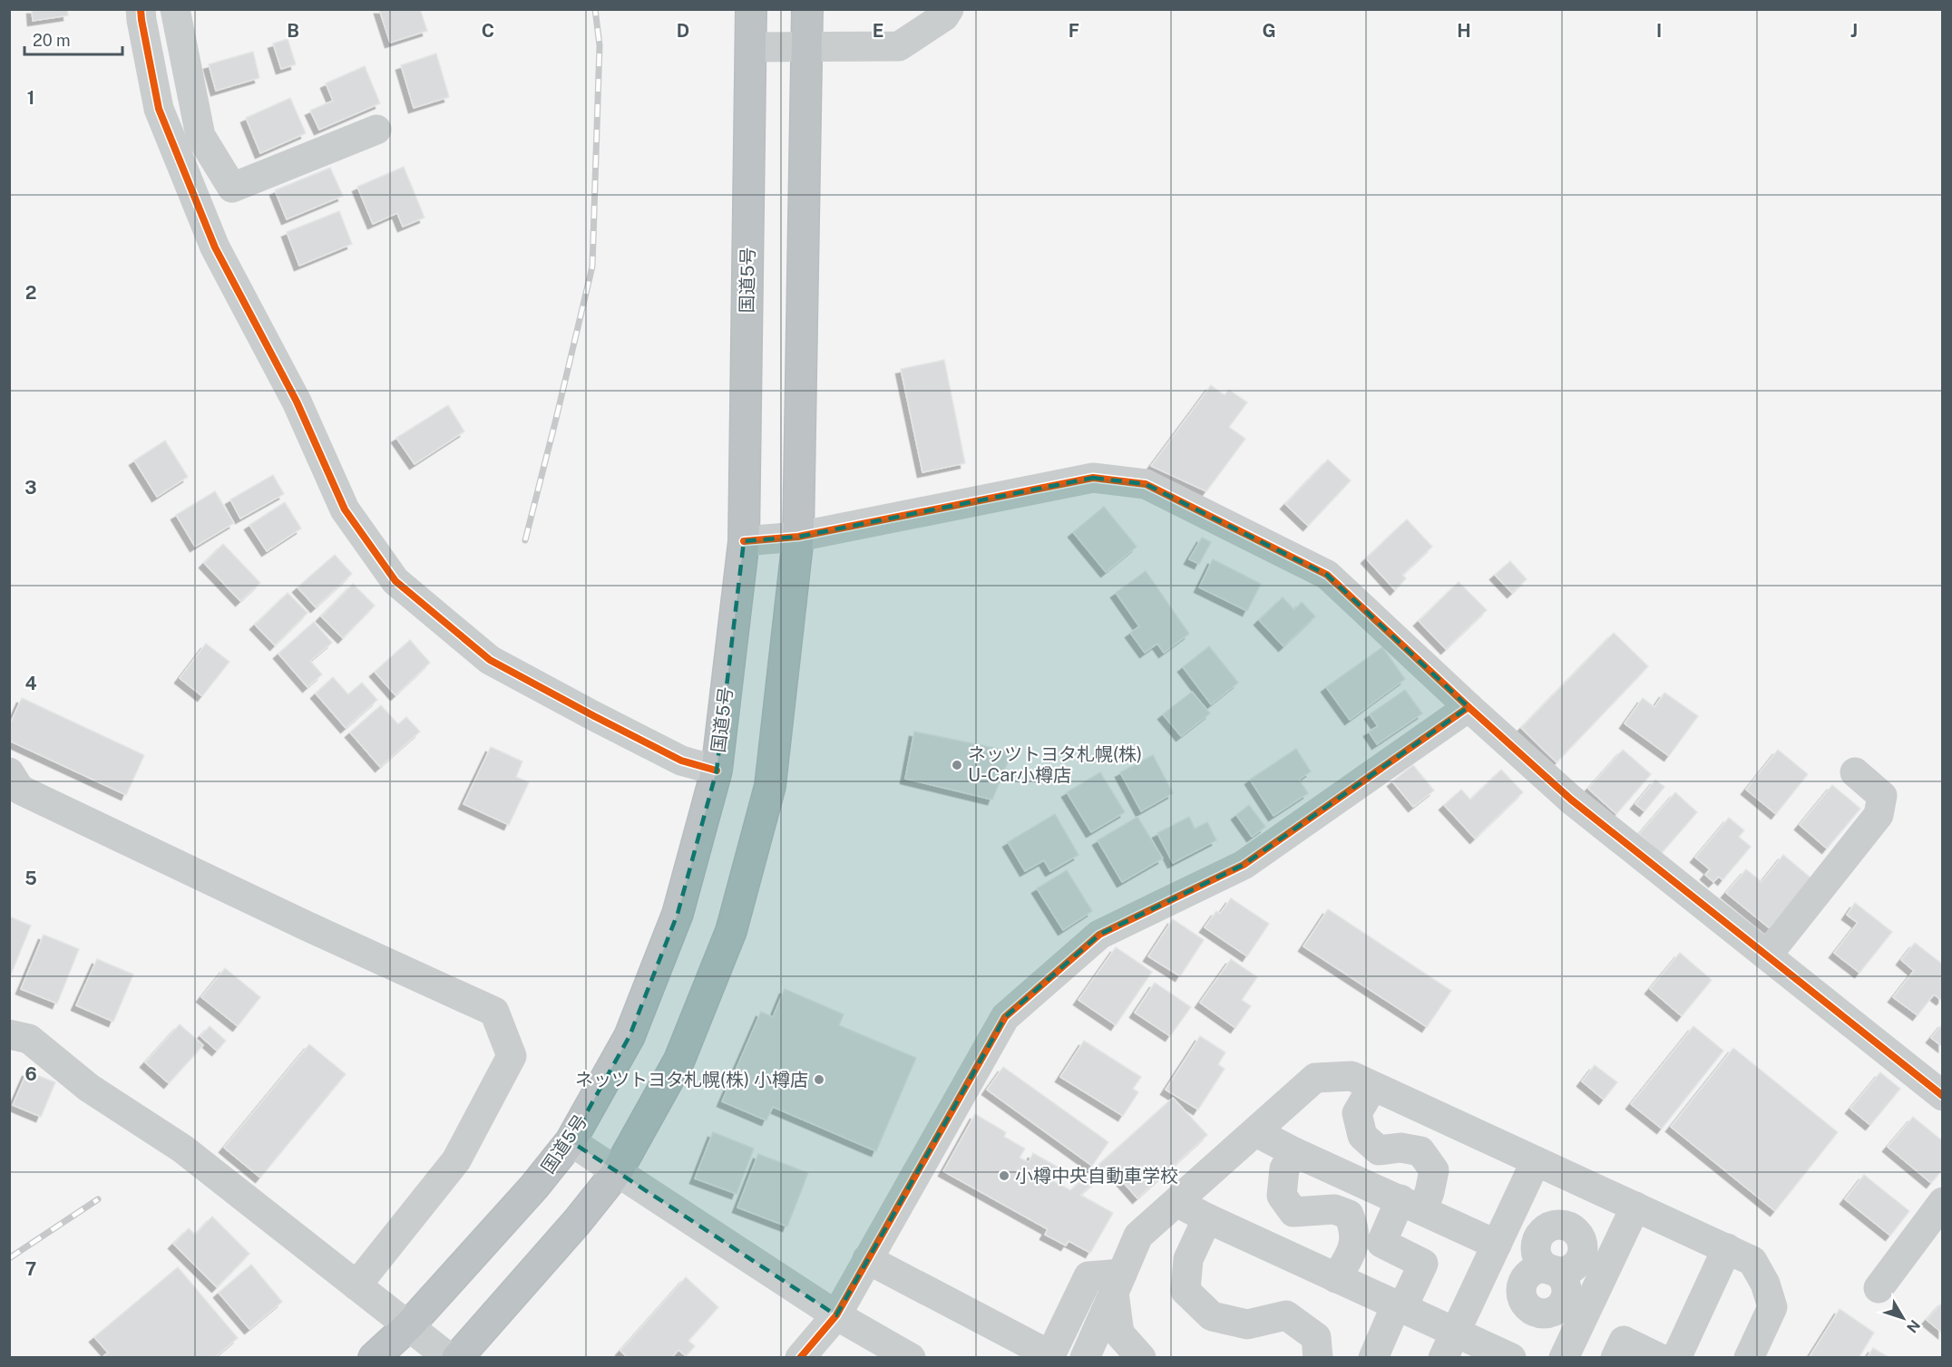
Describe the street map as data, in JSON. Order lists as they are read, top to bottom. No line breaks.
{"streets":{"highway":["国道5号"]},"places":["ネッツトヨタ札幌(株) U-Car小樽店","ネッツトヨタ札幌(株) 小樽店","小樽中央自動車学校"],"scale_bar":"20 m","north":"bottom right","grid":{"columns":["B","C","D","E","F","G","H","I","J"],"rows":["1","2","3","4","5","6","7"]}}
